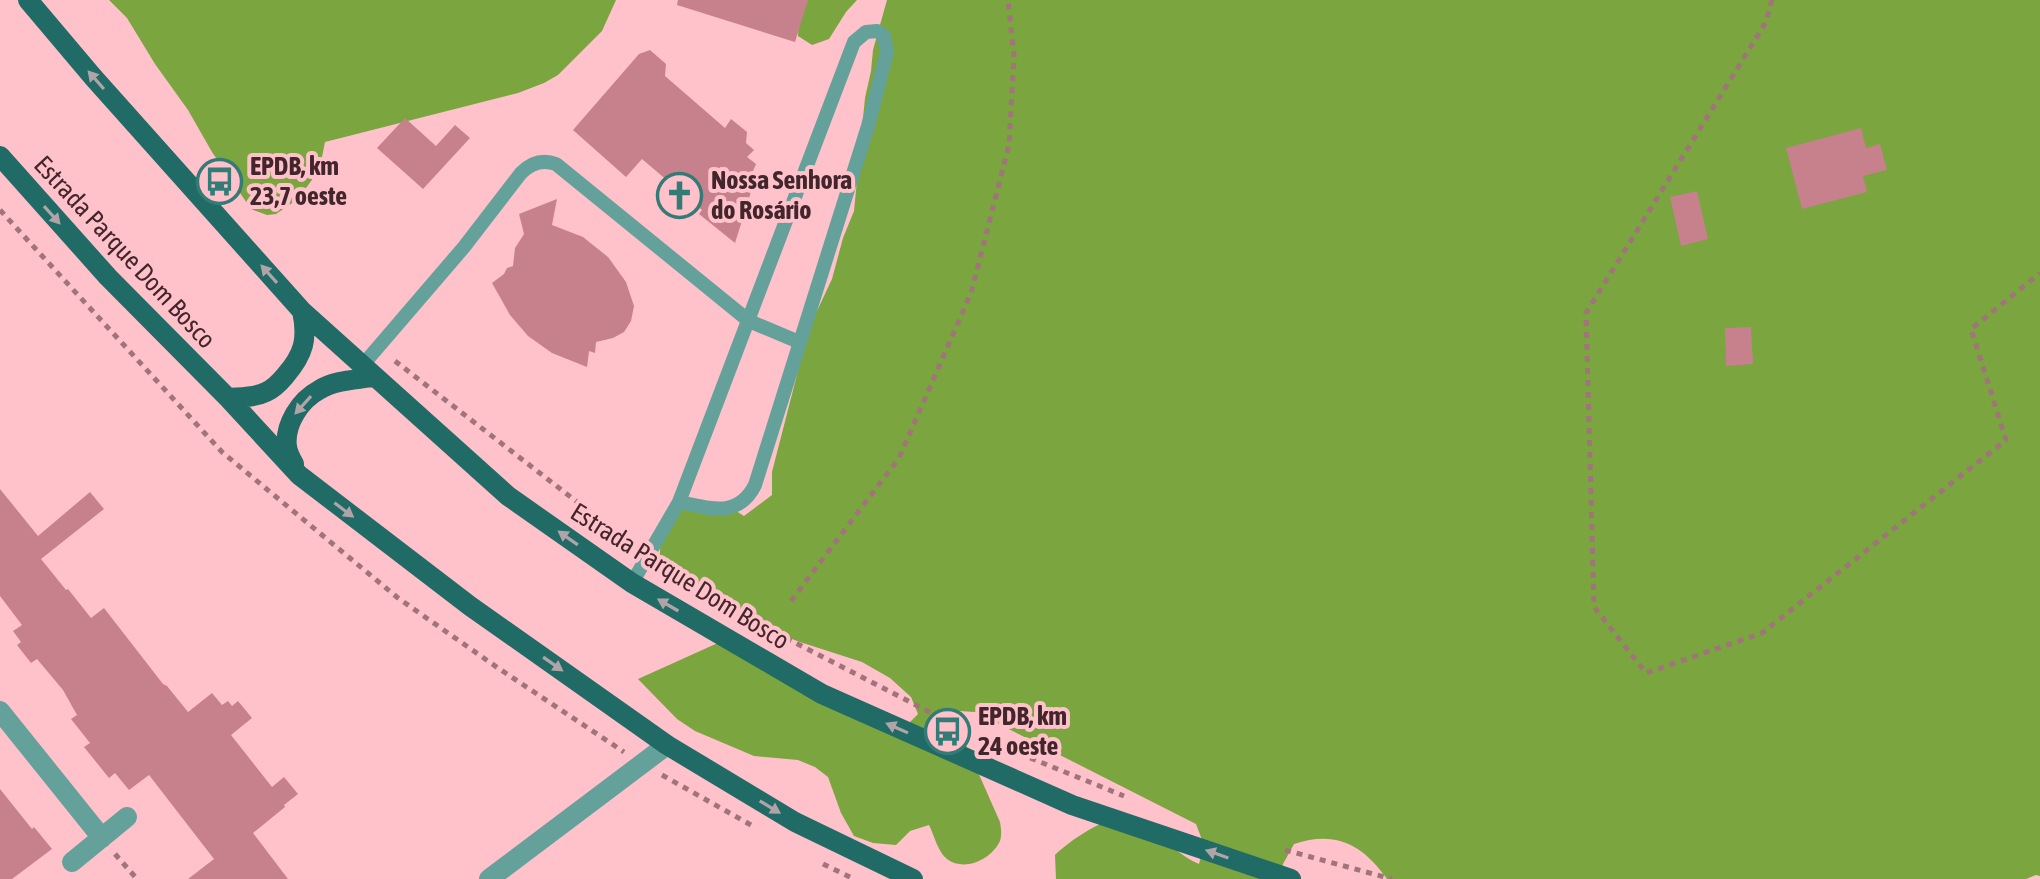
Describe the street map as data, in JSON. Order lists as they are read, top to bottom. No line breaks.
{"streets":{"main road":["Estrada Parque Dom Bosco"]},"places":{"bus stop":["EPDB, km 23,7 oeste","EPDB, km 24 oeste"],"church":["Nossa Senhora do Rosário"]}}
